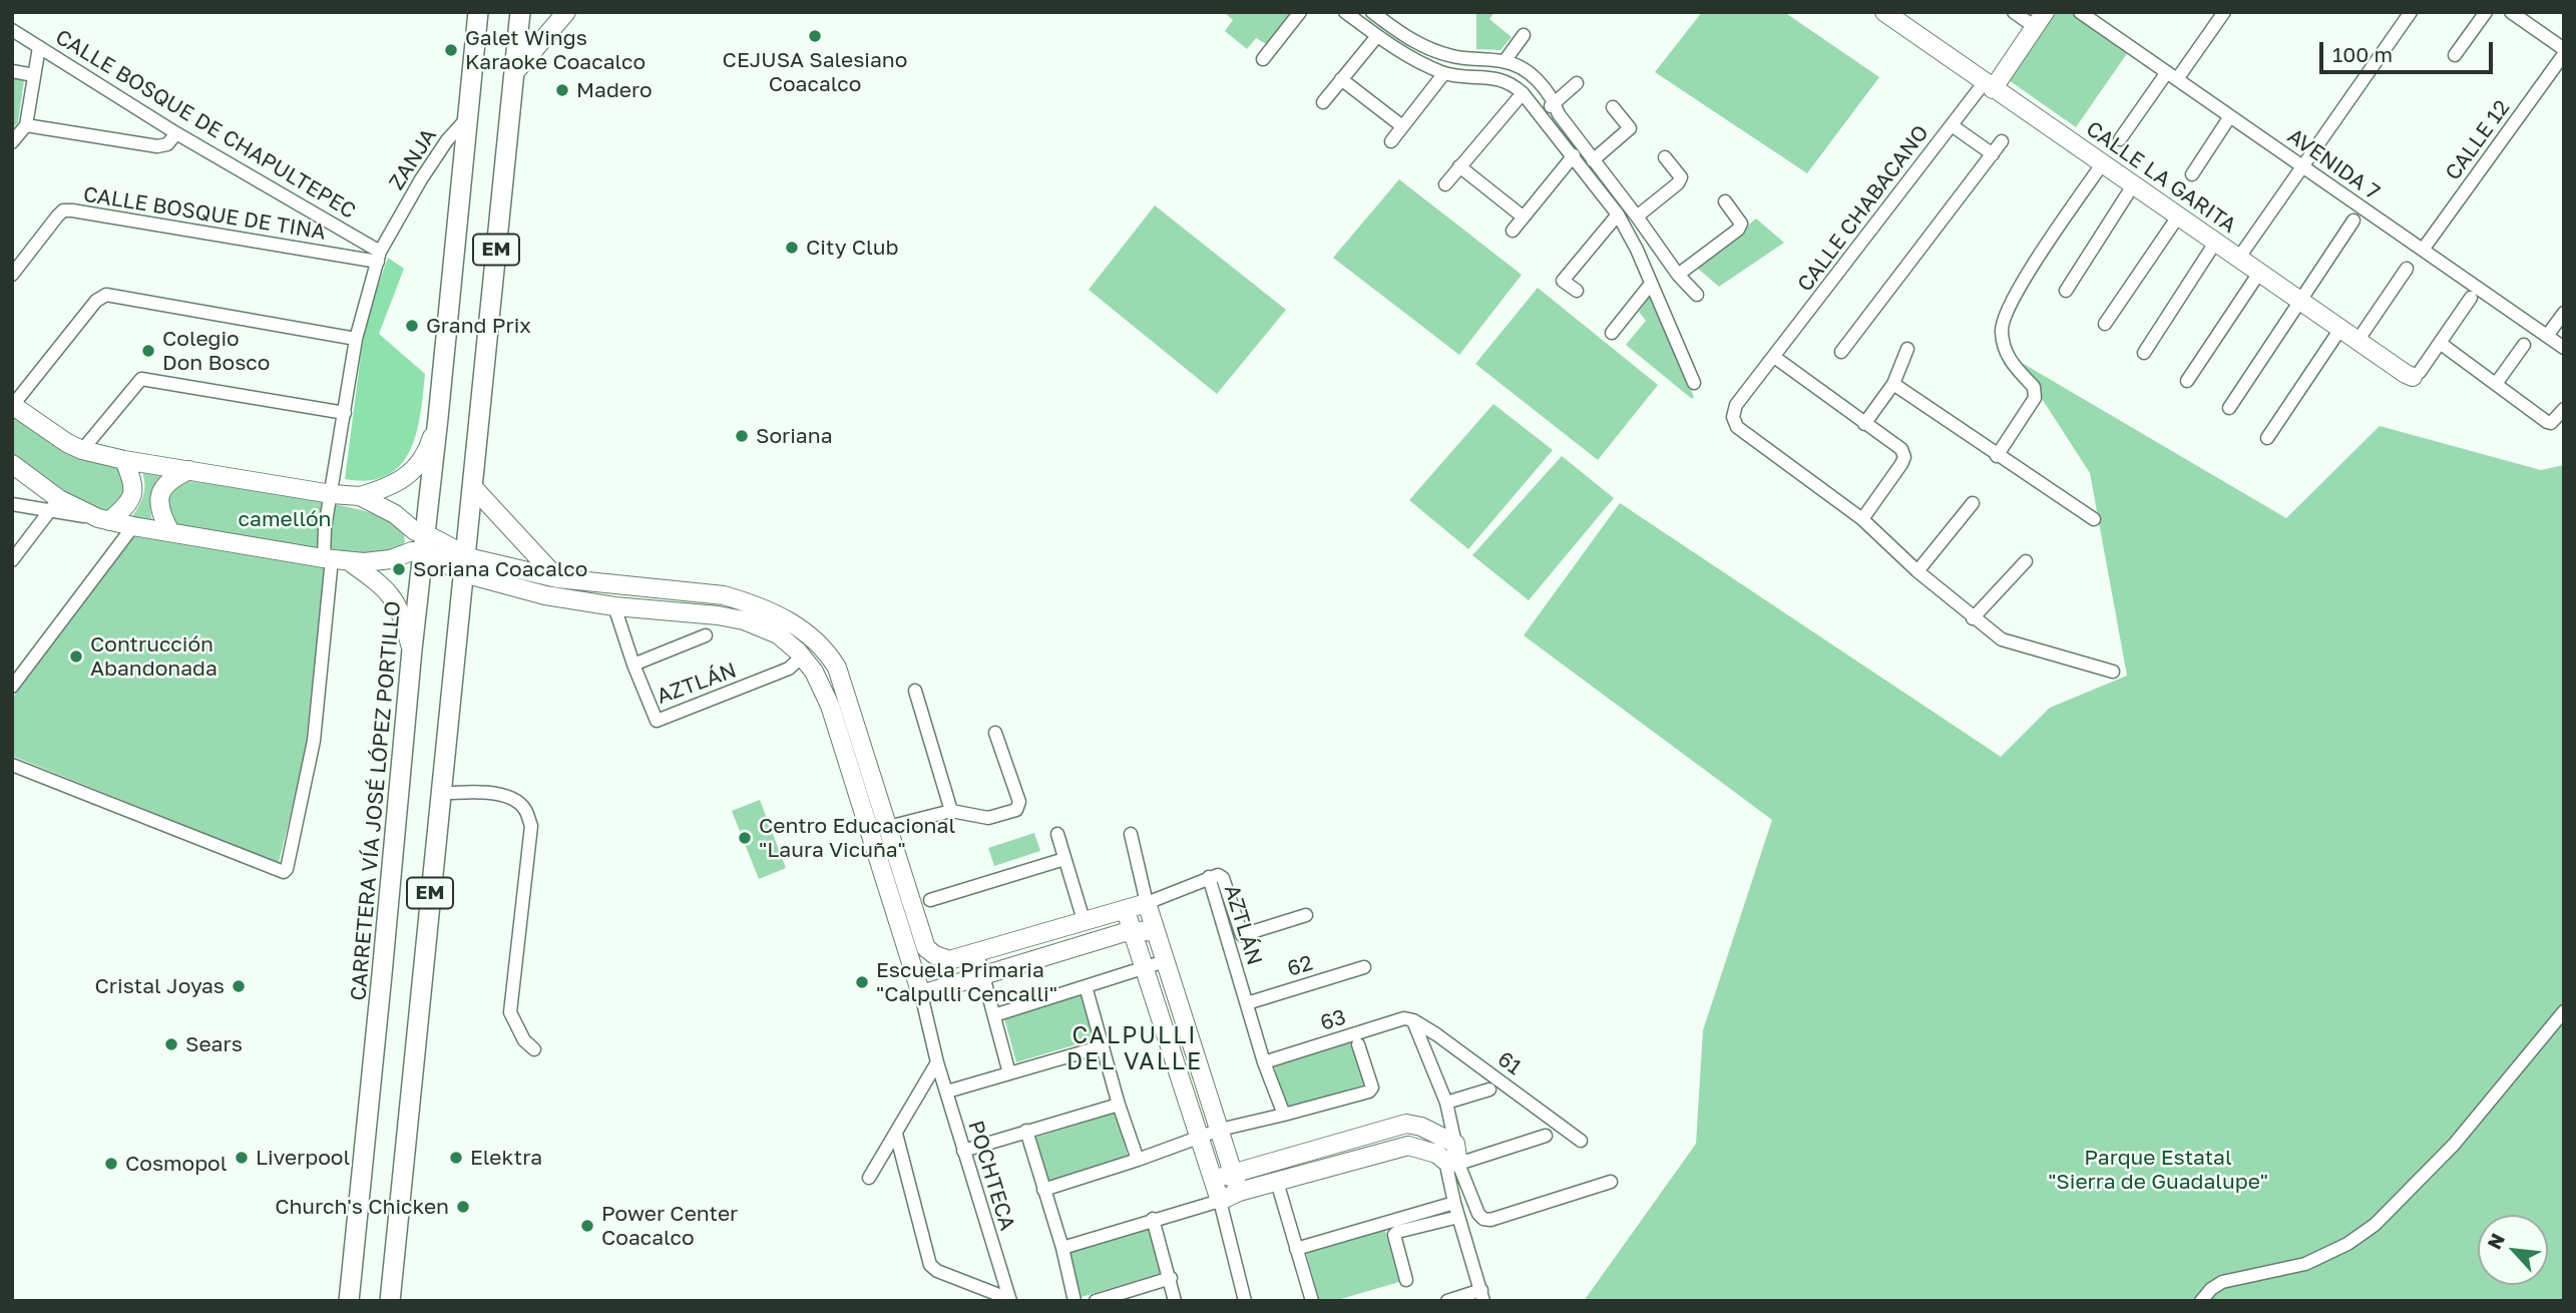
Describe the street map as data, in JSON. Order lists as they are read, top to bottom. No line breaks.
{"streets":{"main road":["EM","CARRETERA VÍA JOSÉ LÓPEZ PORTILLO"],"street":["CALLE BOSQUE DE CHAPULTEPEC","CALLE 12","ZANJA","AVENIDA 7","CALLE LA GARITA","CALLE CHABACANO","CALLE BOSQUE DE TINA","AZTLÁN","62","63","61","POCHTECA"]},"crossings":[["CALLE BOSQUE DE CHAPULTEPEC","ZANJA"],["CALLE BOSQUE DE CHAPULTEPEC","CALLE BOSQUE DE TINA"],["CALLE 12","AVENIDA 7"],["ZANJA","CALLE BOSQUE DE TINA"],["ZANJA","CARRETERA VÍA JOSÉ LÓPEZ PORTILLO"],["CALLE LA GARITA","CALLE CHABACANO"],["AZTLÁN","62"],["AZTLÁN","63"],["63","61"]],"districts":["CALPULLI DEL VALLE"],"parks":["camellón","Parque Estatal \"Sierra de Guadalupe\""],"places":["CEJUSA Salesiano Coacalco","Galet Wings Karaoke Coacalco","Madero","City Club","Grand Prix","Colegio Don Bosco","Soriana","Soriana Coacalco","Contrucción Abandonada","Centro Educacional \"Laura Vicuña\"","Escuela Primaria \"Calpulli Cencalli\"","Cristal Joyas","Sears","Liverpool","Elektra","Cosmopol","Church's Chicken","Power Center Coacalco"],"scale_bar":"100 m","north":"top left"}
